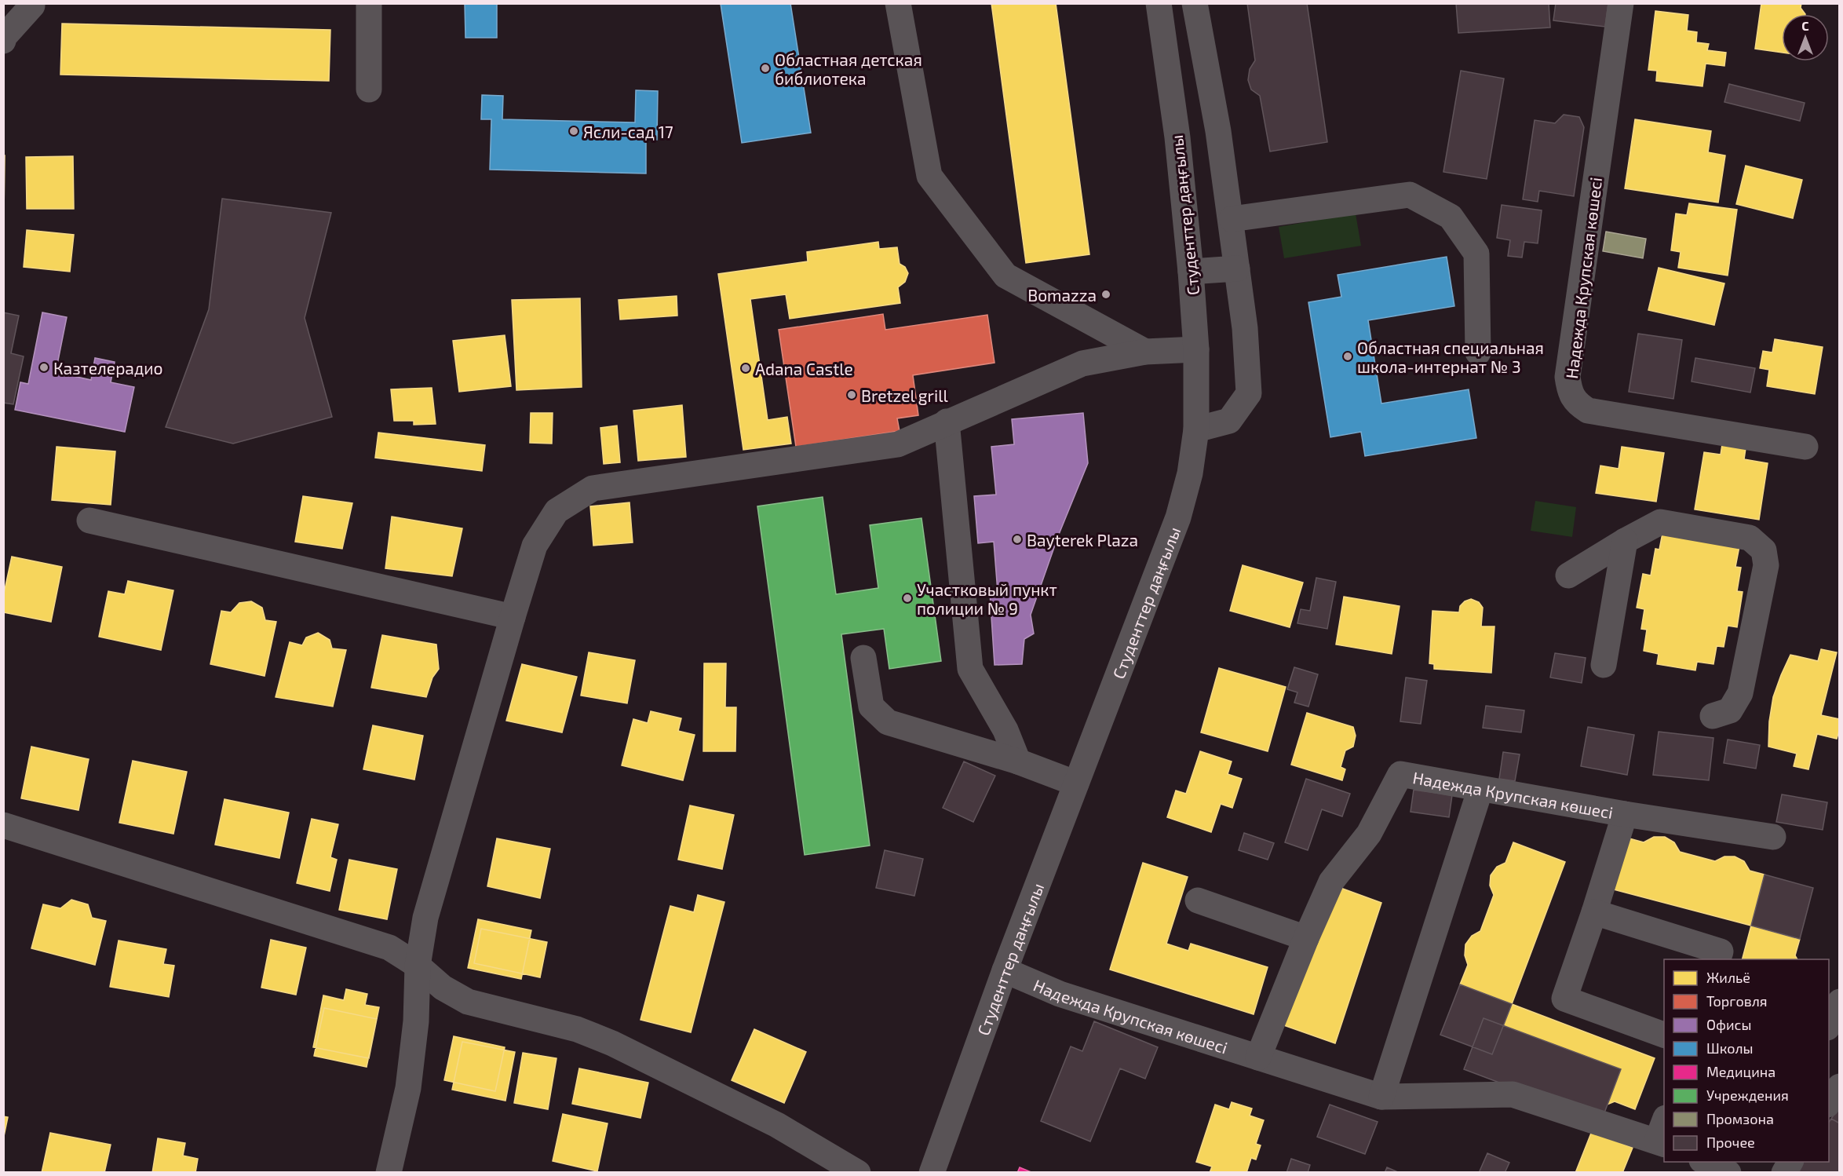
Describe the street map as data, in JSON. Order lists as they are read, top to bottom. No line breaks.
{"streets":{"street":["Студенттер даңғылы","Надежда Крупская көшесі"]},"crossings":[["Студенттер даңғылы","Надежда Крупская көшесі"]],"places":["Областная детская библиотека","Ясли-сад 17","Bomazza","Областная специальная школа-интернат № 3","Казтелерадио","Adana Сastle","Bretzel grill","Bayterek Plaza","Участковый пункт полиции № 9"],"legend":["Жильё","Торговля","Офисы","Школы","Медицина","Учреждения","Промзона","Прочее"],"north":"top"}
